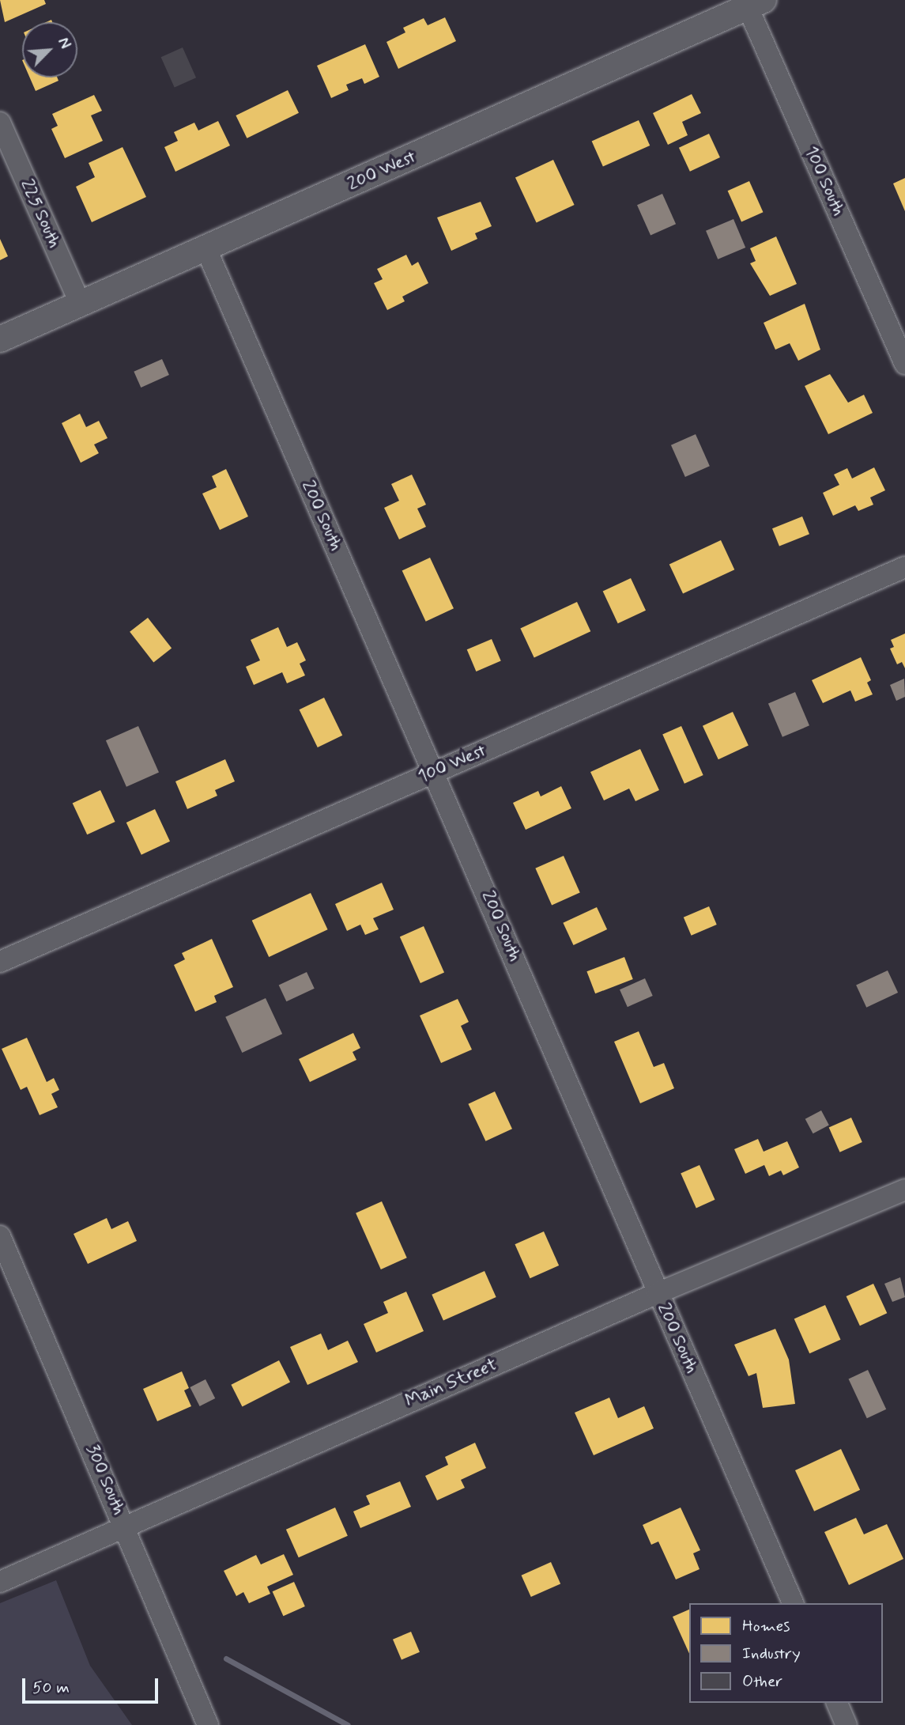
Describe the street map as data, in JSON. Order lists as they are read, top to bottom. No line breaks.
{"streets":{"street":["200 West","100 South","225 South","200 South","100 West","Main Street","300 South"]},"crossings":[["200 West","100 South"],["200 West","225 South"],["200 West","200 South"],["200 South","100 West"],["200 South","Main Street"],["Main Street","300 South"]],"legend":["Homes","Industry","Other"],"scale_bar":"50 m","north":"top right"}
